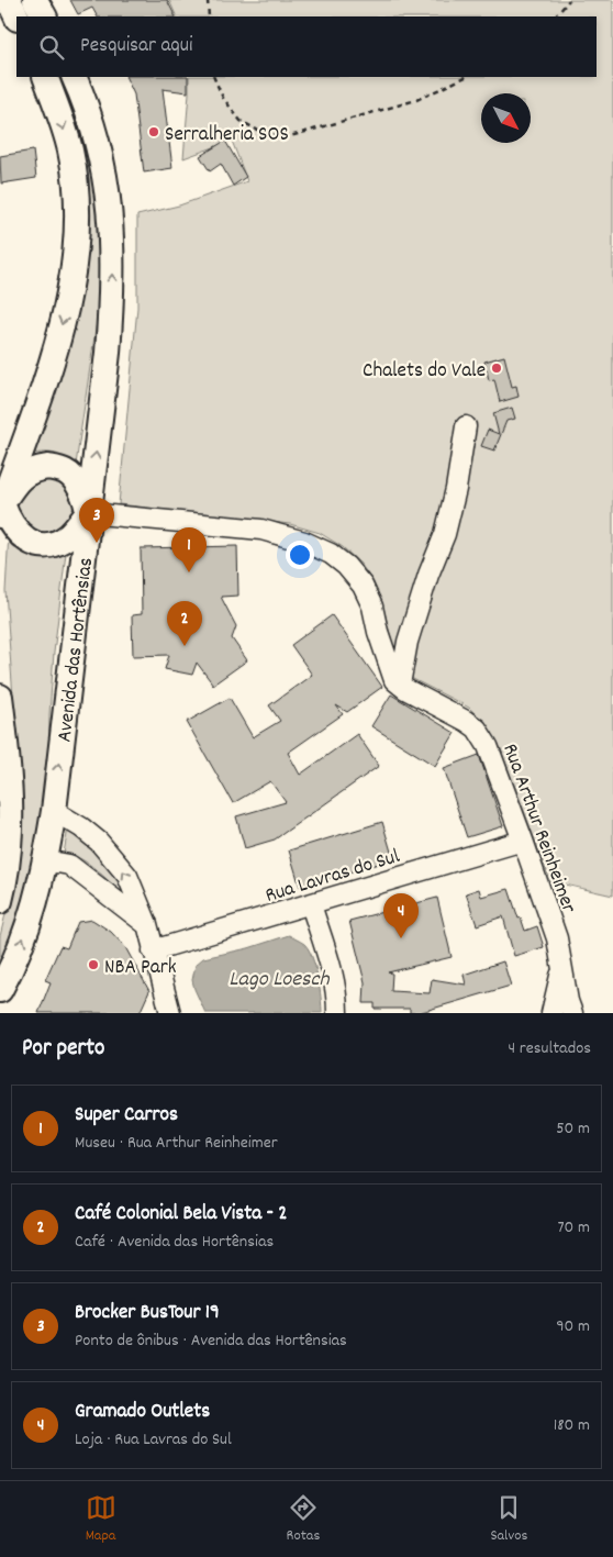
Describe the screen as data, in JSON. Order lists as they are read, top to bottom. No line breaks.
{"streets":{"main road":["Avenida das Hortênsias"],"street":["Rua Arthur Reinheimer","Rua Lavras do Sul"]},"crossings":[["Rua Arthur Reinheimer","Rua Lavras do Sul"]],"water":["Lago Loesch"],"places":["Serralheria SOS","Chalets do Vale","NBA Park"],"north":"bottom right","page":{"search":"Pesquisar aqui","pins":["3","1","2","4"],"heading":["Por perto","4 resultados"],"list":[{"mark":"1","name":"Super Carros","note":"Museu · Rua Arthur Reinheimer","value":"50 m"},{"mark":"2","name":"Café Colonial Bela Vista - 2","note":"Café · Avenida das Hortênsias","value":"70 m"},{"mark":"3","name":"Brocker BusTour 19","note":"Ponto de ônibus · Avenida das Hortênsias","value":"90 m"},{"mark":"4","name":"Gramado Outlets","note":"Loja · Rua Lavras do Sul","value":"180 m"}],"nav":["Mapa","Rotas","Salvos"]}}
